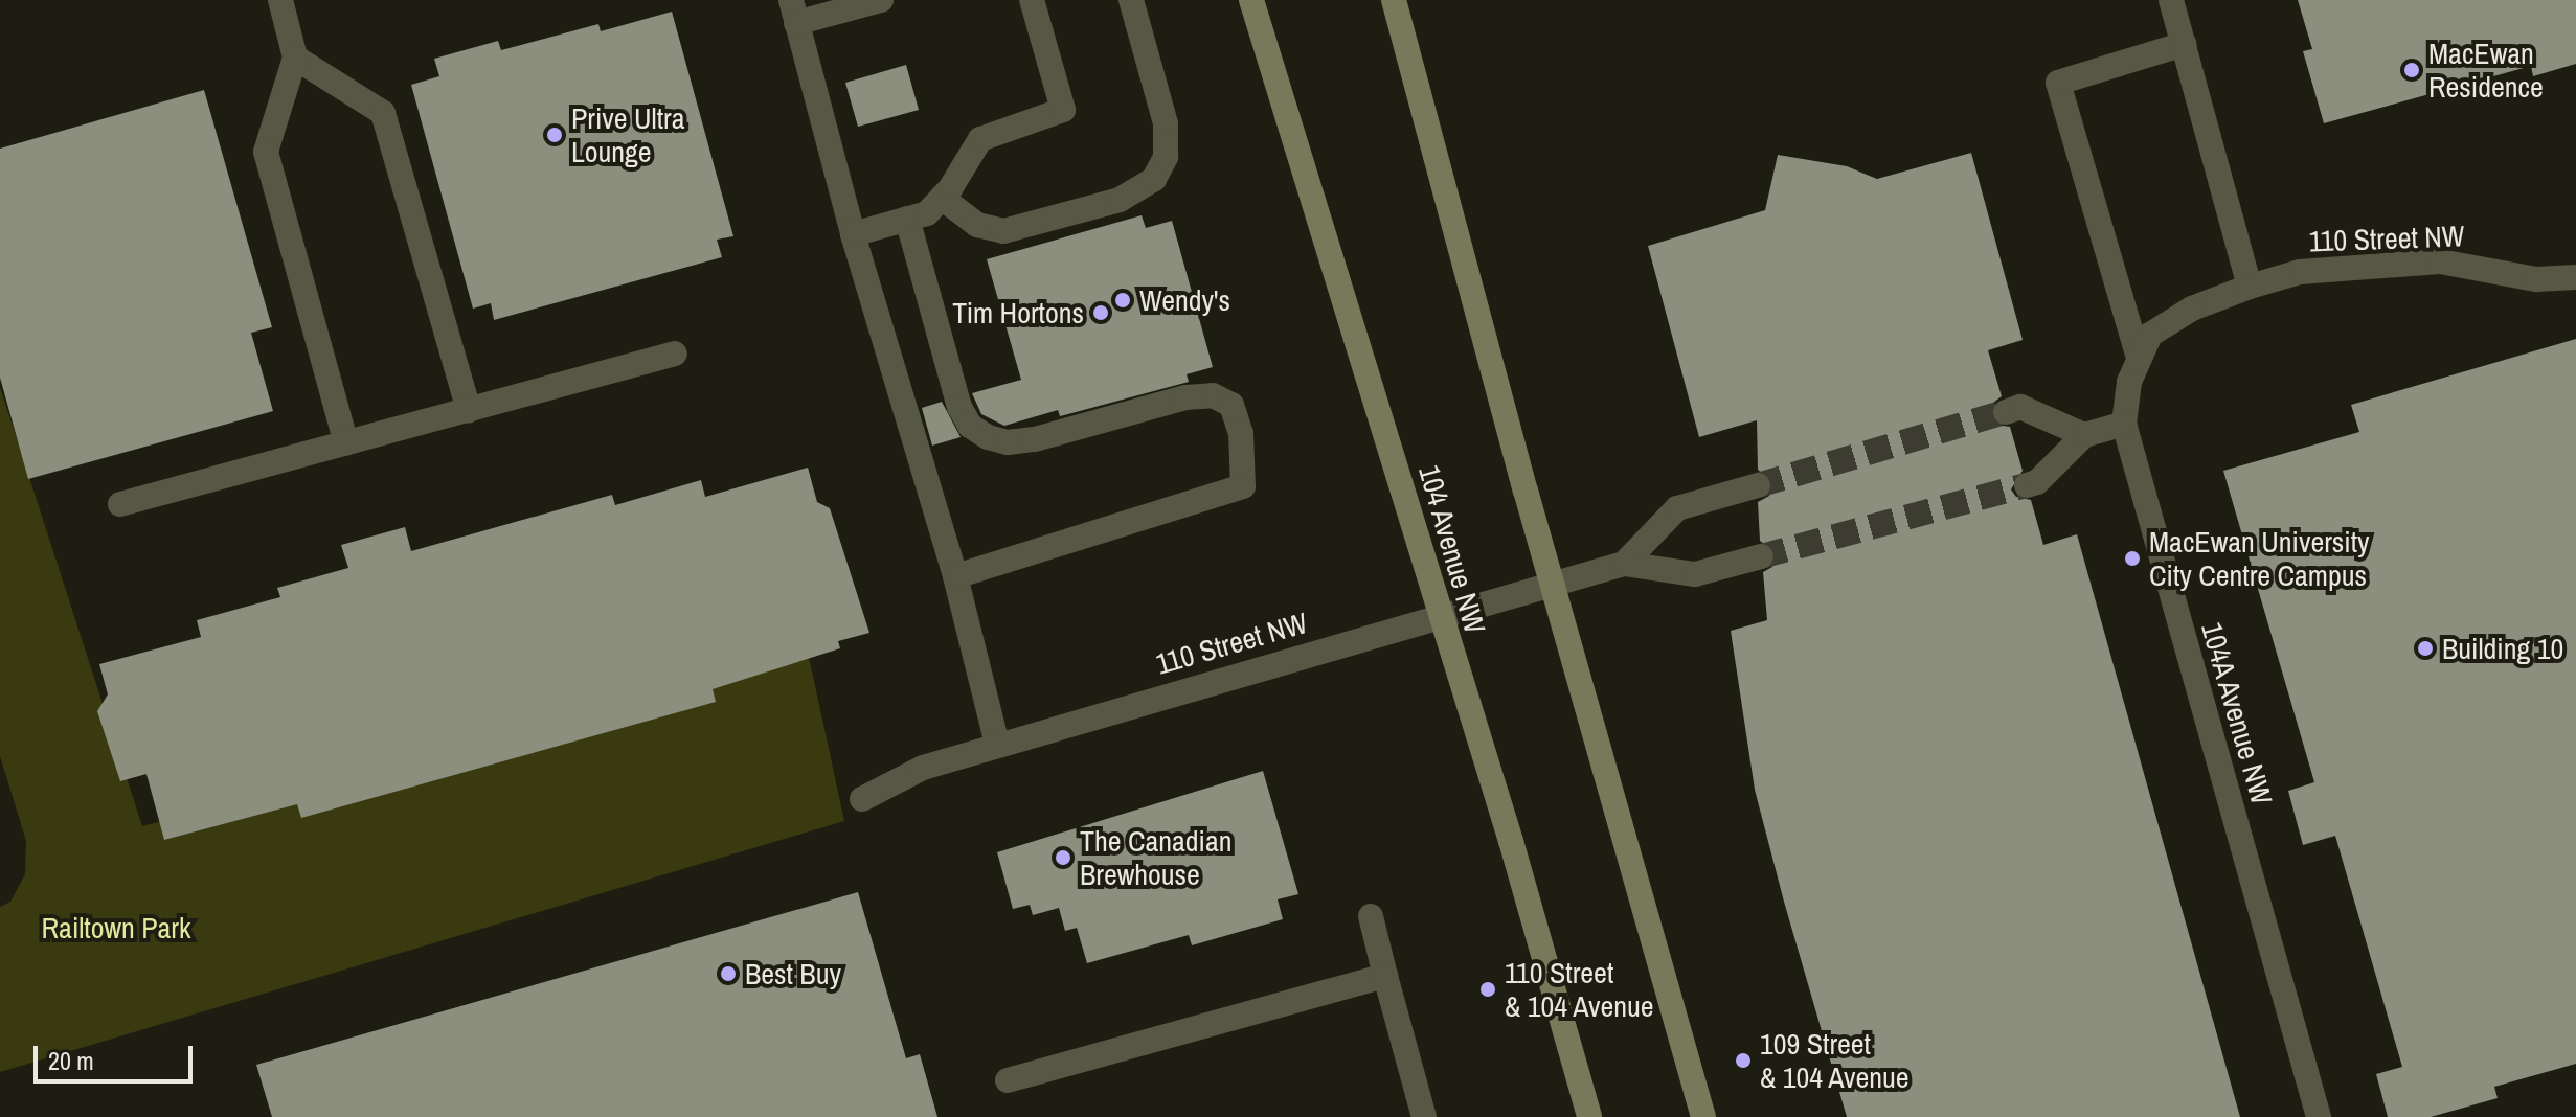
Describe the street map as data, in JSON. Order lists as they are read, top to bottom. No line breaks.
{"streets":{"main road":["104 Avenue NW"],"street":["110 Street NW","104A Avenue NW"]},"crossings":[["110 Street NW","104 Avenue NW"]],"parks":["Railtown Park"],"places":["MacEwan Residence","Prive Ultra Lounge","Wendy's","Tim Hortons","MacEwan University City Centre Campus","Building 10","The Canadian Brewhouse","Best Buy","110 Street & 104 Avenue","109 Street & 104 Avenue"],"scale_bar":"20 m"}
